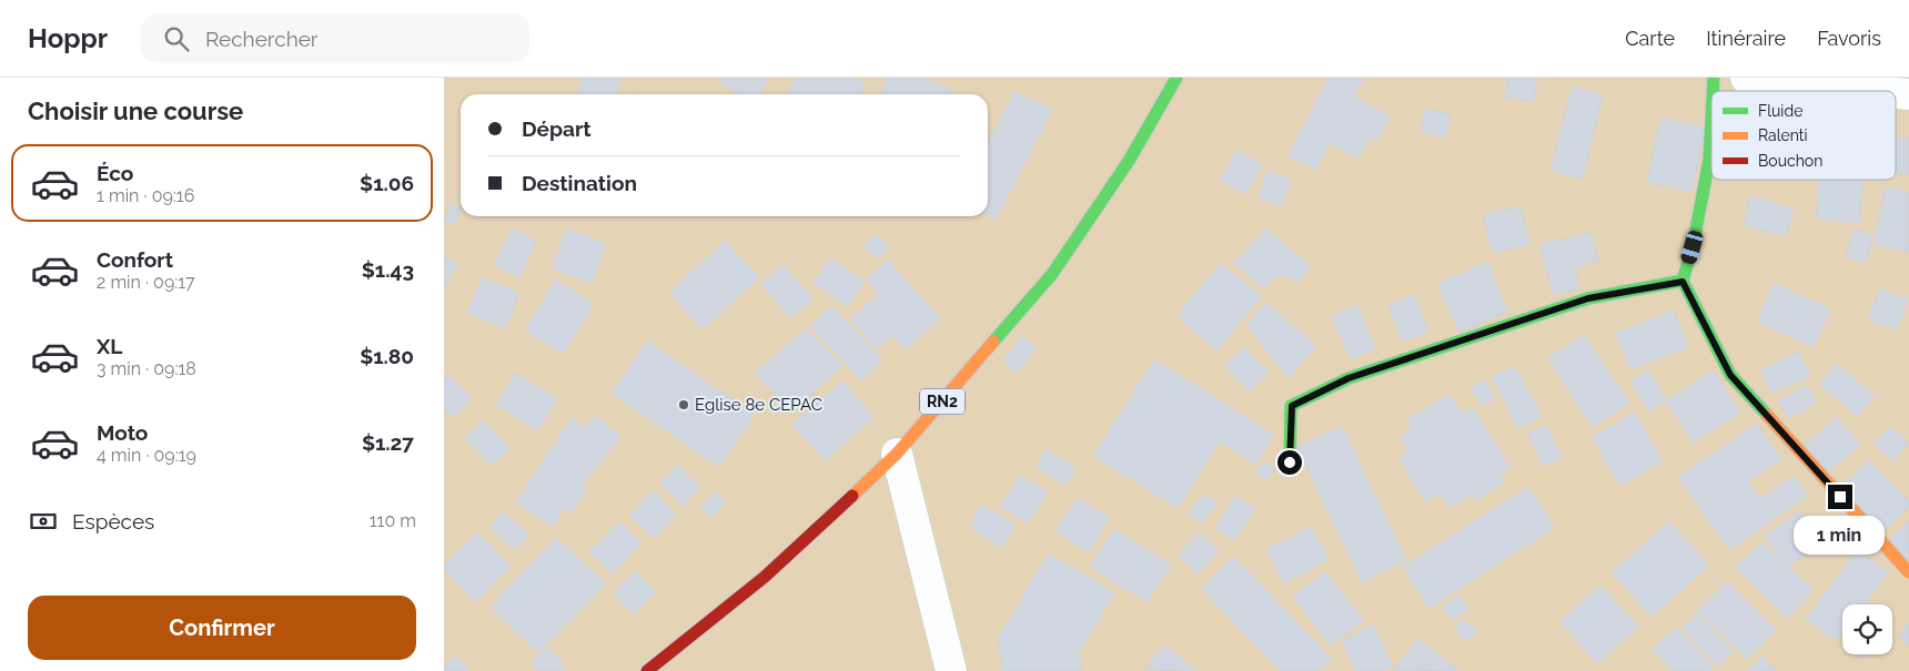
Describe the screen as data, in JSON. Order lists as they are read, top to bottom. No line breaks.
{"streets":{"main road":["RN2"]},"places":["Eglise 8e CEPAC"],"legend":["Fluide","Ralenti","Bouchon"],"page":{"header":"Hoppr","search":"Rechercher","nav":["Carte","Itinéraire","Favoris"],"heading":"Choisir une course","banner":["Départ","Destination"],"list":[{"name":"Éco","note":"1 min · 09:16","value":"$1.06"},{"name":"Confort","note":"2 min · 09:17","value":"$1.43"},{"name":"XL","note":"3 min · 09:18","value":"$1.80"},{"name":"Moto","note":"4 min · 09:19","value":"$1.27"}],"pay":["Espèces","110 m"],"bubble":"1 min","buttons":"Confirmer"}}
